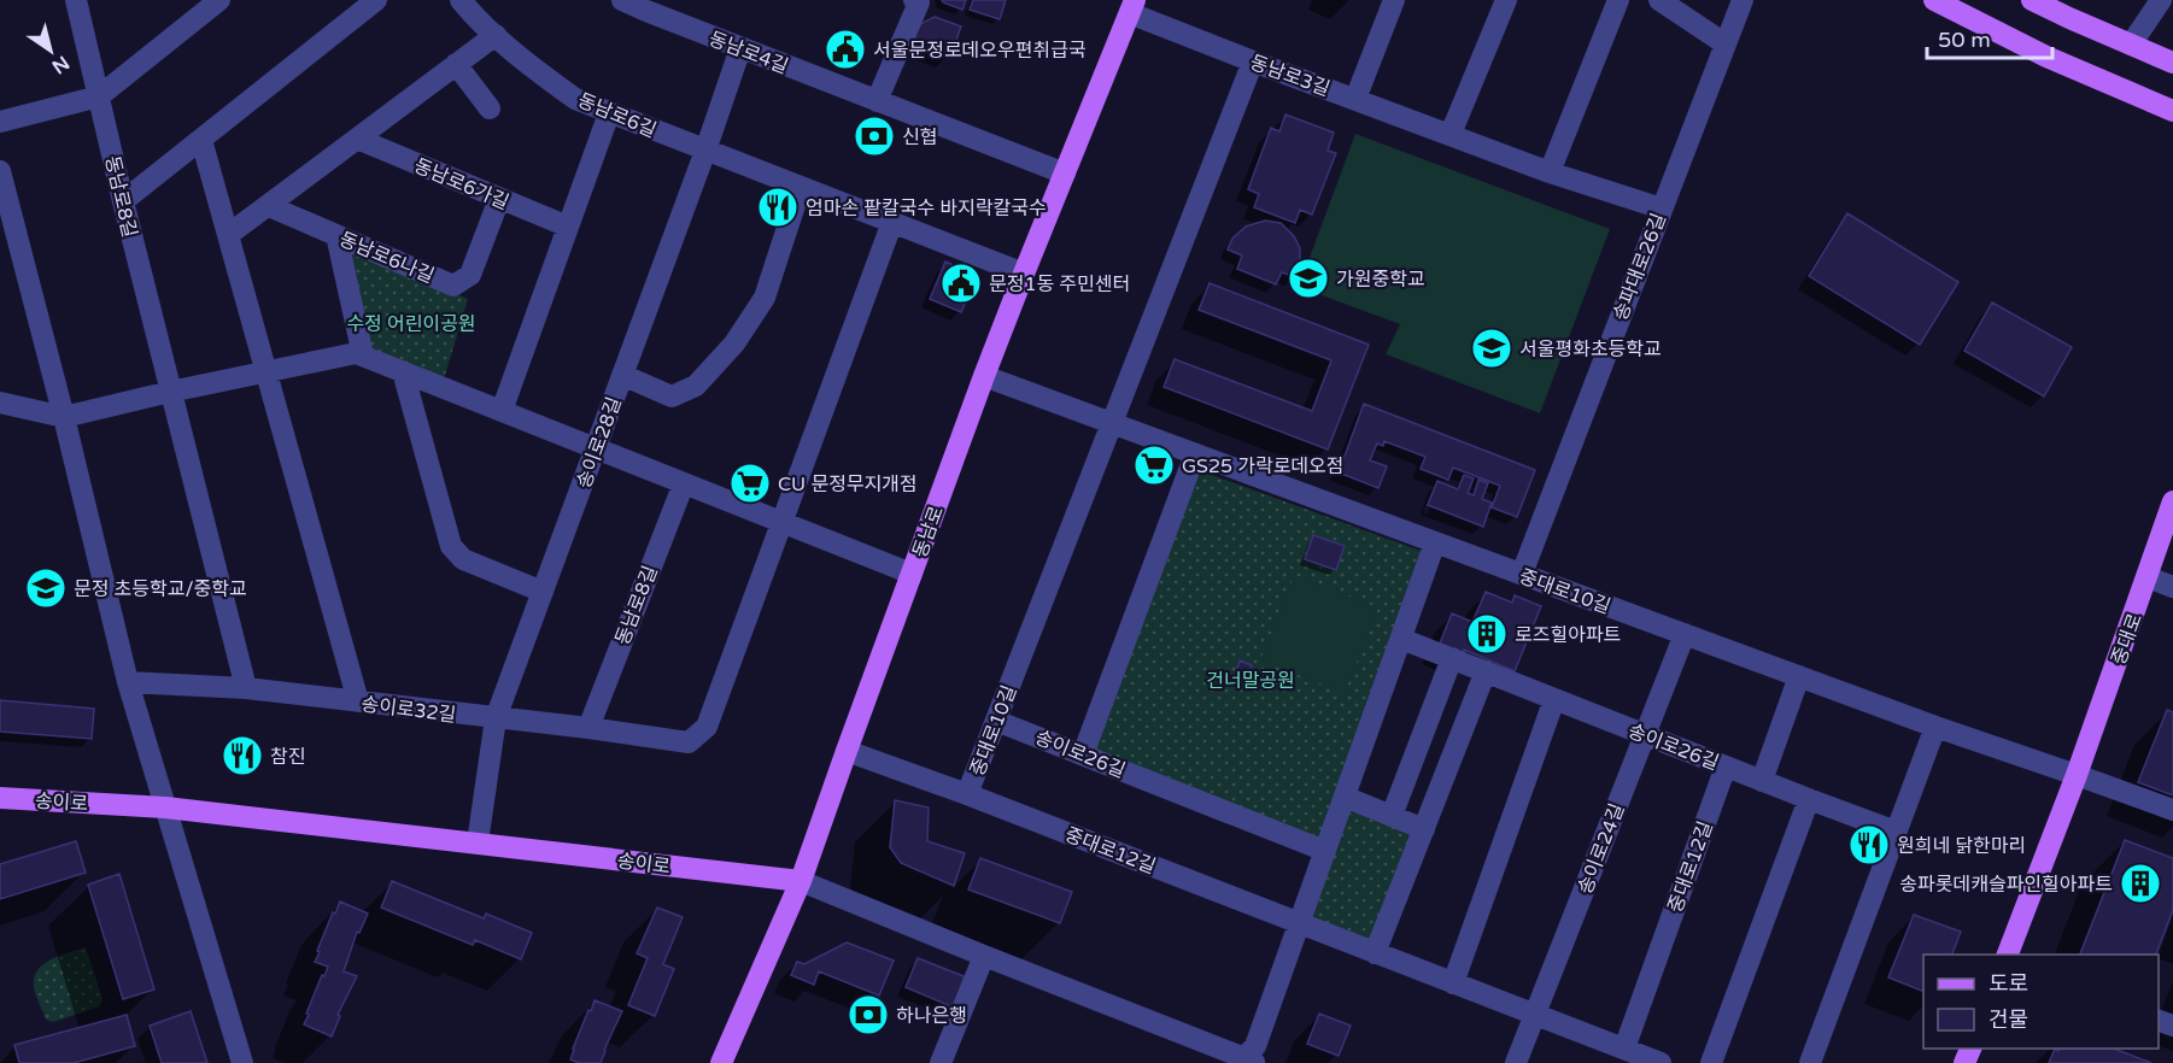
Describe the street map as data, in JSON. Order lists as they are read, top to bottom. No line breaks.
{"streets":{"main road":["동남로","중대로","송이로"],"street":["동남로4길","동남로3길","동남로6길","동남로6가길","동남로8길","동남로6나길","송파대로26길","송이로28길","중대로10길","송이로32길","송이로26길","송이로24길","중대로12길"]},"crossings":[["동남로4길","송이로28길"],["동남로4길","동남로"],["동남로3길","송파대로26길"],["동남로3길","동남로"],["동남로3길","중대로10길"],["동남로6길","송이로28길"],["동남로6길","동남로"],["동남로6가길","동남로6나길"],["동남로8길","송이로32길"],["송파대로26길","중대로10길"],["송이로28길","송이로32길"],["송이로28길","송이로"],["동남로","중대로10길"],["동남로","송이로"],["동남로","중대로12길"],["중대로10길","중대로"],["중대로10길","송이로26길"],["중대로10길","송이로24길"],["중대로10길","중대로12길"],["송이로26길","송이로24길"],["송이로26길","중대로12길"],["송이로24길","중대로12길"]],"parks":["수정 어린이공원","건너말공원"],"places":{"public building":["서울문정로데오우편취급국","문정1동 주민센터"],"bank":["신협","하나은행"],"restaurant":["엄마손 팥칼국수 바지락칼국수","참진","원희네 닭한마리"],"school or university":["가원중학교","서울평화초등학교","문정 초등학교/중학교"],"supermarket":["GS25 가락로데오점","CU 문정무지개점"],"building":["로즈힐아파트","송파롯데캐슬파인힐아파트"]},"legend":["도로","건물"],"scale_bar":"50 m","north":"bottom right"}
